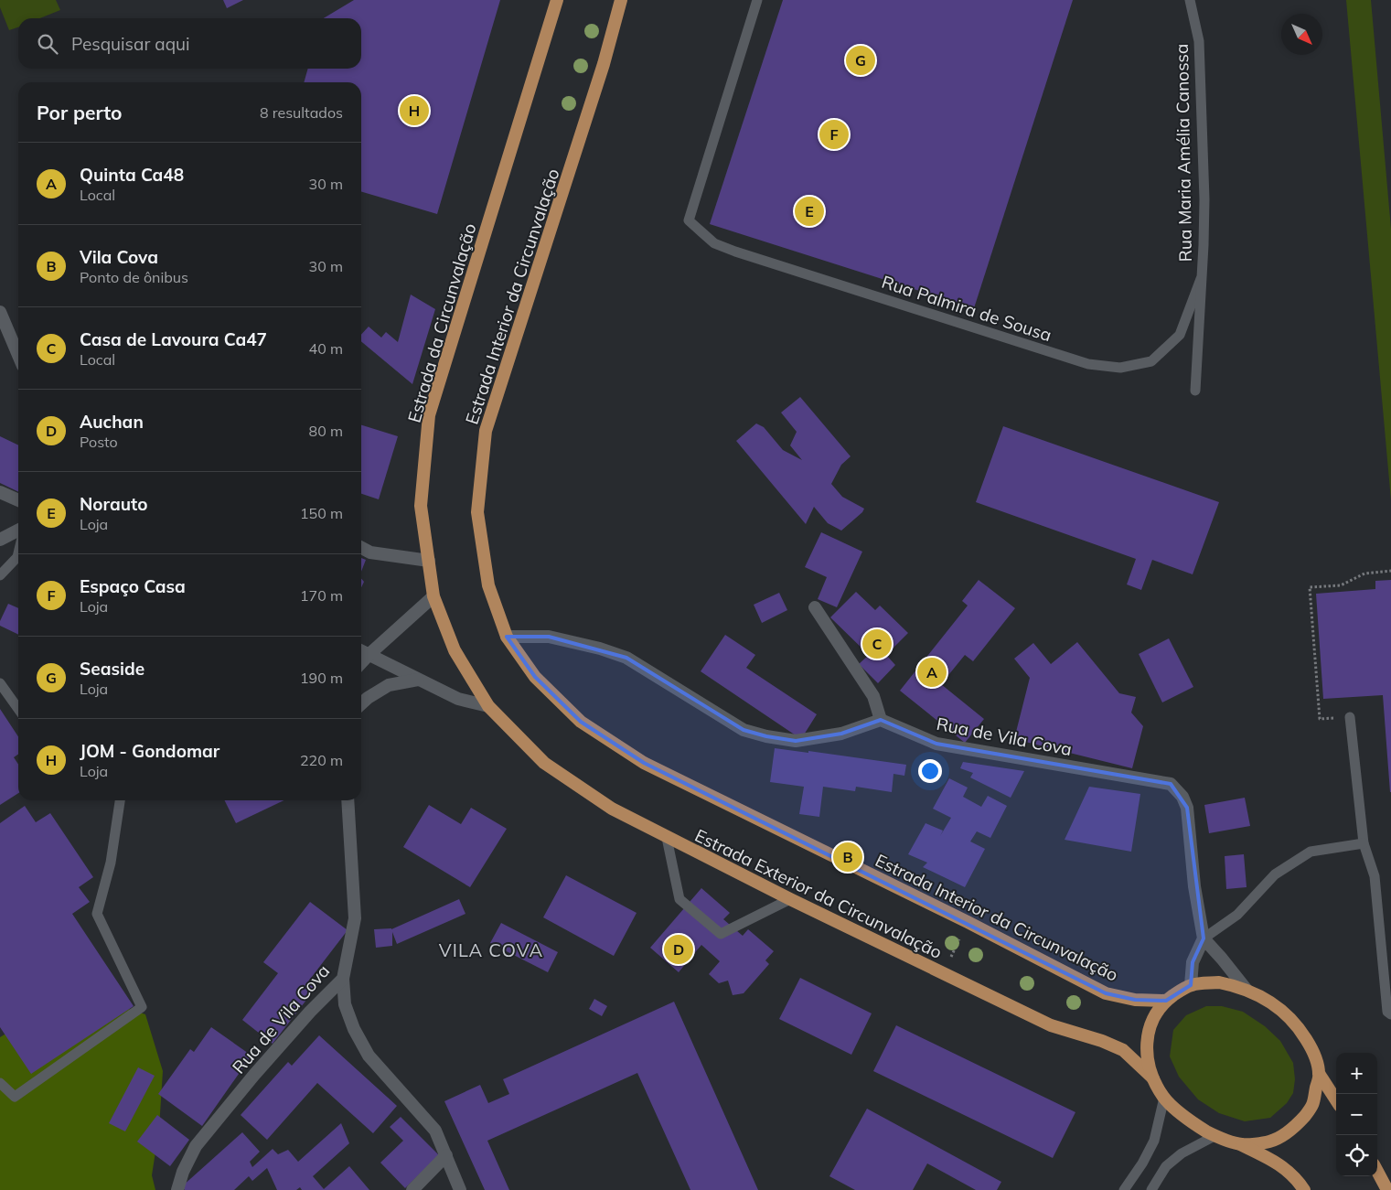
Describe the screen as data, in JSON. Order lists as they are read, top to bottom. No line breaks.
{"streets":{"main road":["Estrada Interior da Circunvalação","Estrada da Circunvalação","Estrada Exterior da Circunvalação"],"street":["Rua de Vila Cova"],"lane":["Rua Maria Amélia Canossa","Rua Palmira de Sousa"]},"crossings":[["Rua Maria Amélia Canossa","Rua Palmira de Sousa"],["Estrada da Circunvalação","Estrada Exterior da Circunvalação"]],"districts":["VILA COVA"],"north":"bottom right","page":{"search":"Pesquisar aqui","pins":["G","H","F","E","C","A","B","D"],"heading":["Por perto","8 resultados"],"list":[{"mark":"A","name":"Quinta Ca48","note":"Local","value":"30 m"},{"mark":"B","name":"Vila Cova","note":"Ponto de ônibus","value":"30 m"},{"mark":"C","name":"Casa de Lavoura Ca47","note":"Local","value":"40 m"},{"mark":"D","name":"Auchan","note":"Posto","value":"80 m"},{"mark":"E","name":"Norauto","note":"Loja","value":"150 m"},{"mark":"F","name":"Espaço Casa","note":"Loja","value":"170 m"},{"mark":"G","name":"Seaside","note":"Loja","value":"190 m"},{"mark":"H","name":"JOM - Gondomar","note":"Loja","value":"220 m"}],"map_buttons":["+","−"]}}
